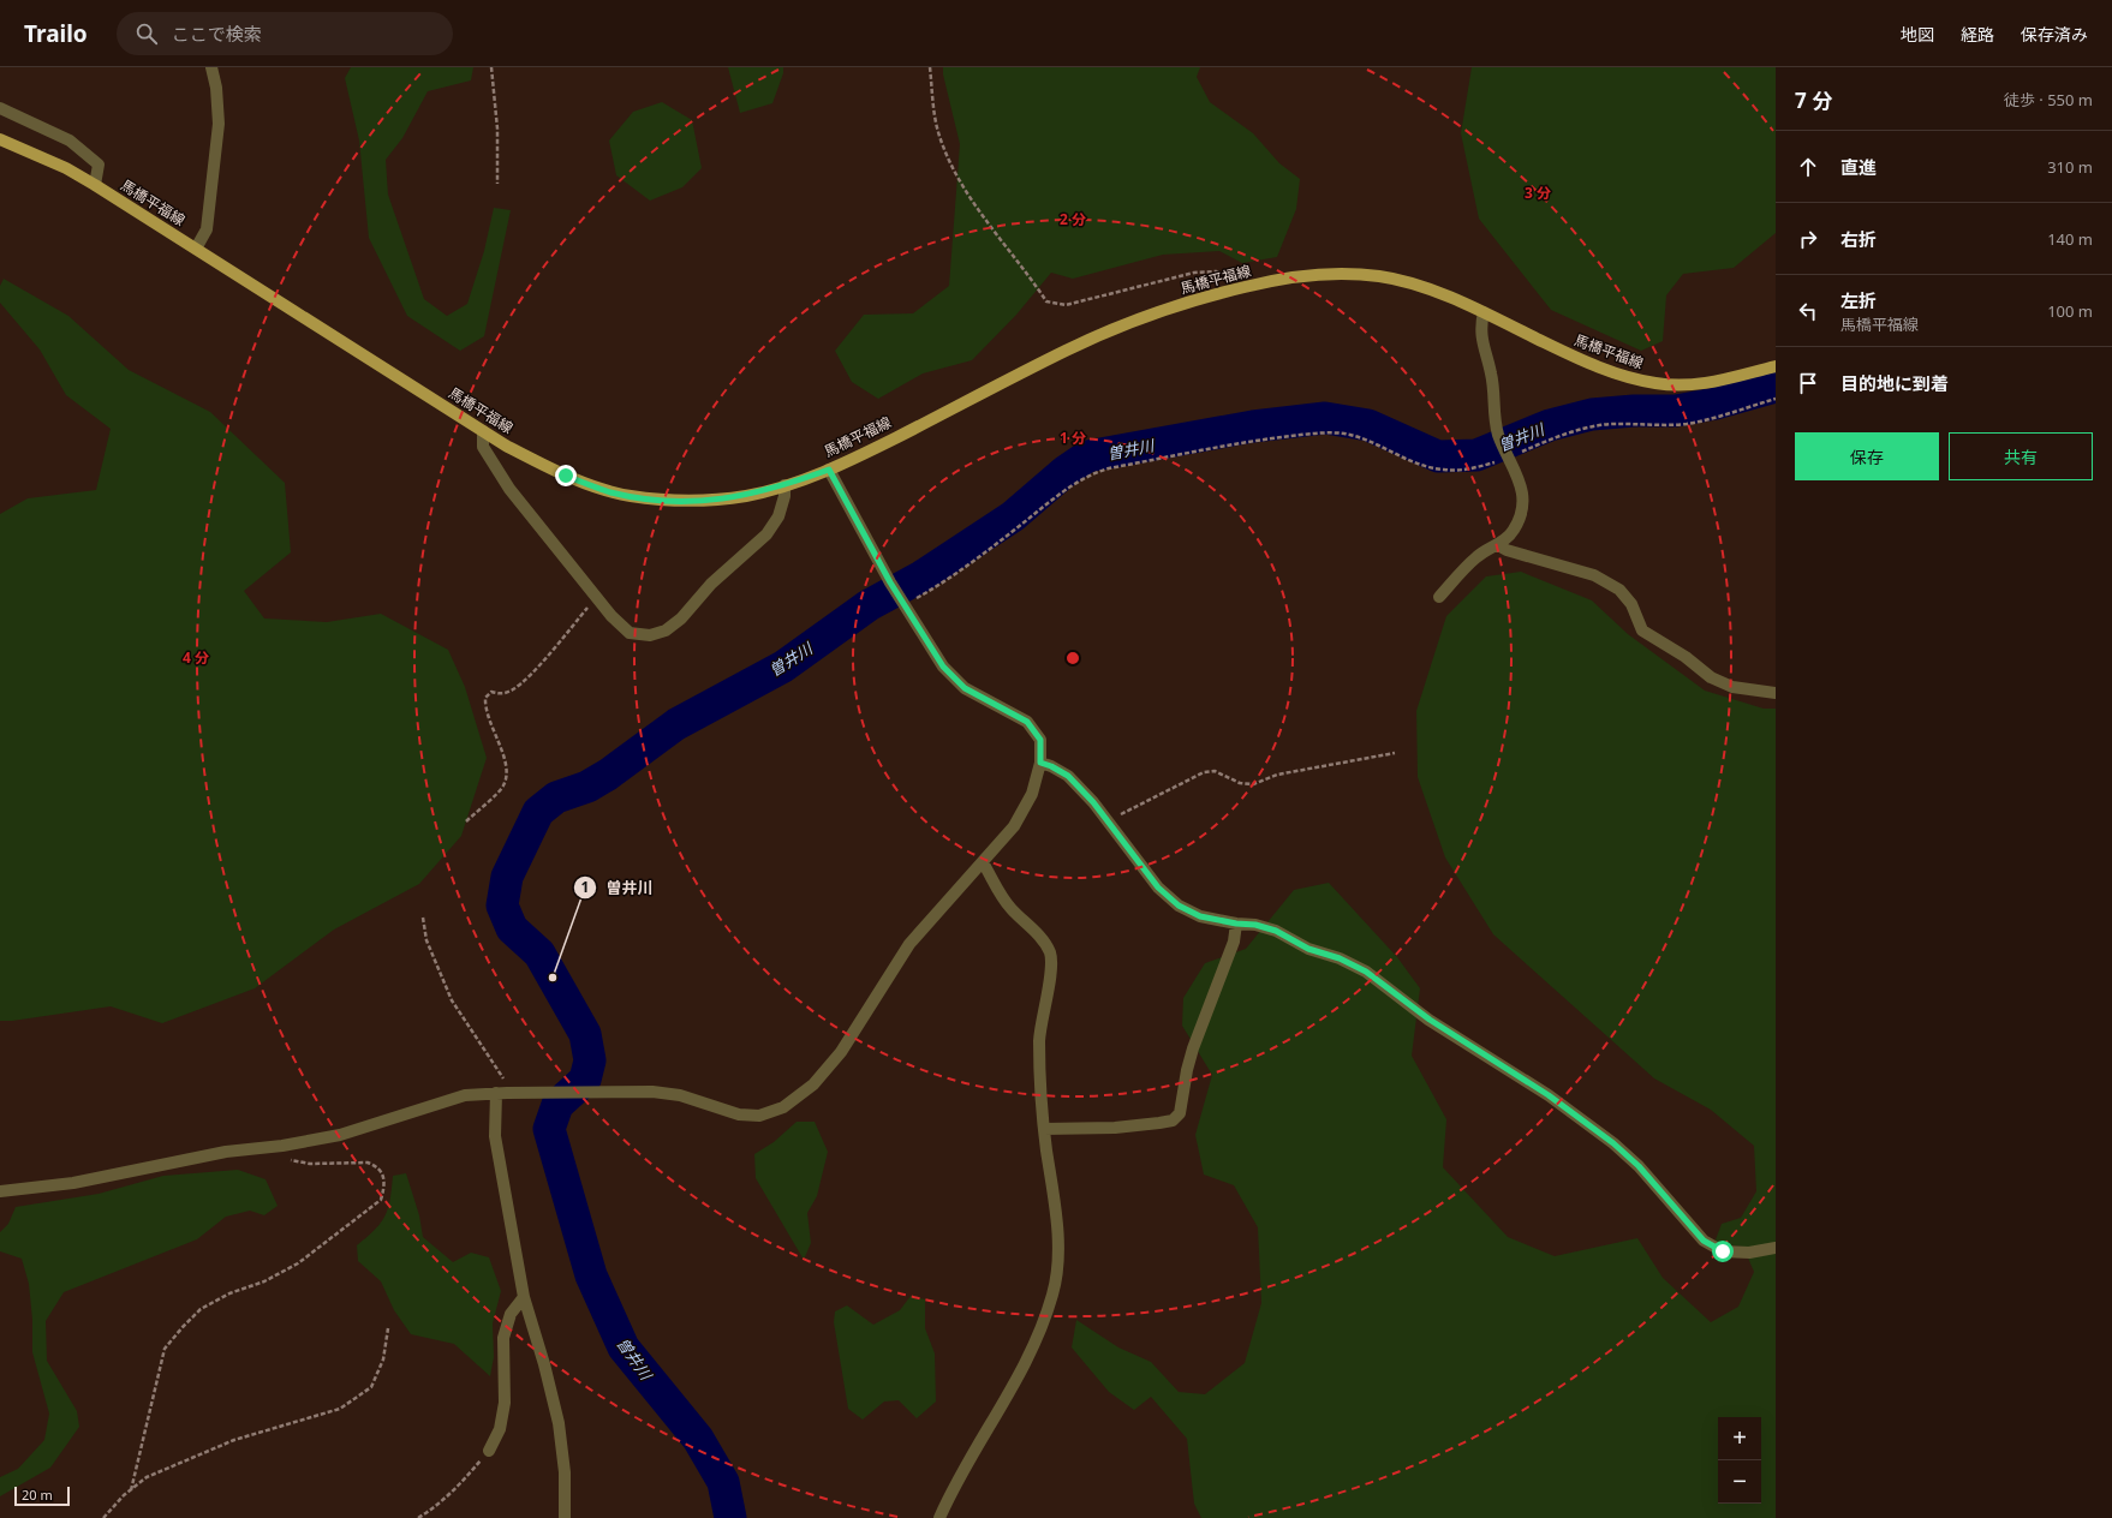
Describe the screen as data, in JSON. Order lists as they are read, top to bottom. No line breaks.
{"streets":{"main road":["馬橋平福線"]},"water":["曽井川"],"places":["曽井川"],"scale_bar":"20 m","page":{"header":"Trailo","search":"ここで検索","nav":["地図","経路","保存済み"],"heading":["7 分","徒歩 · 550 m"],"list":[["直進","310 m"],["右折","140 m"],["左折","馬橋平福線","100 m"],"目的地に到着"],"buttons":["保存","共有"],"map_buttons":["+","−"],"scale":"20 m"},"rings":["3 分","2 分","1 分","4 分"]}
